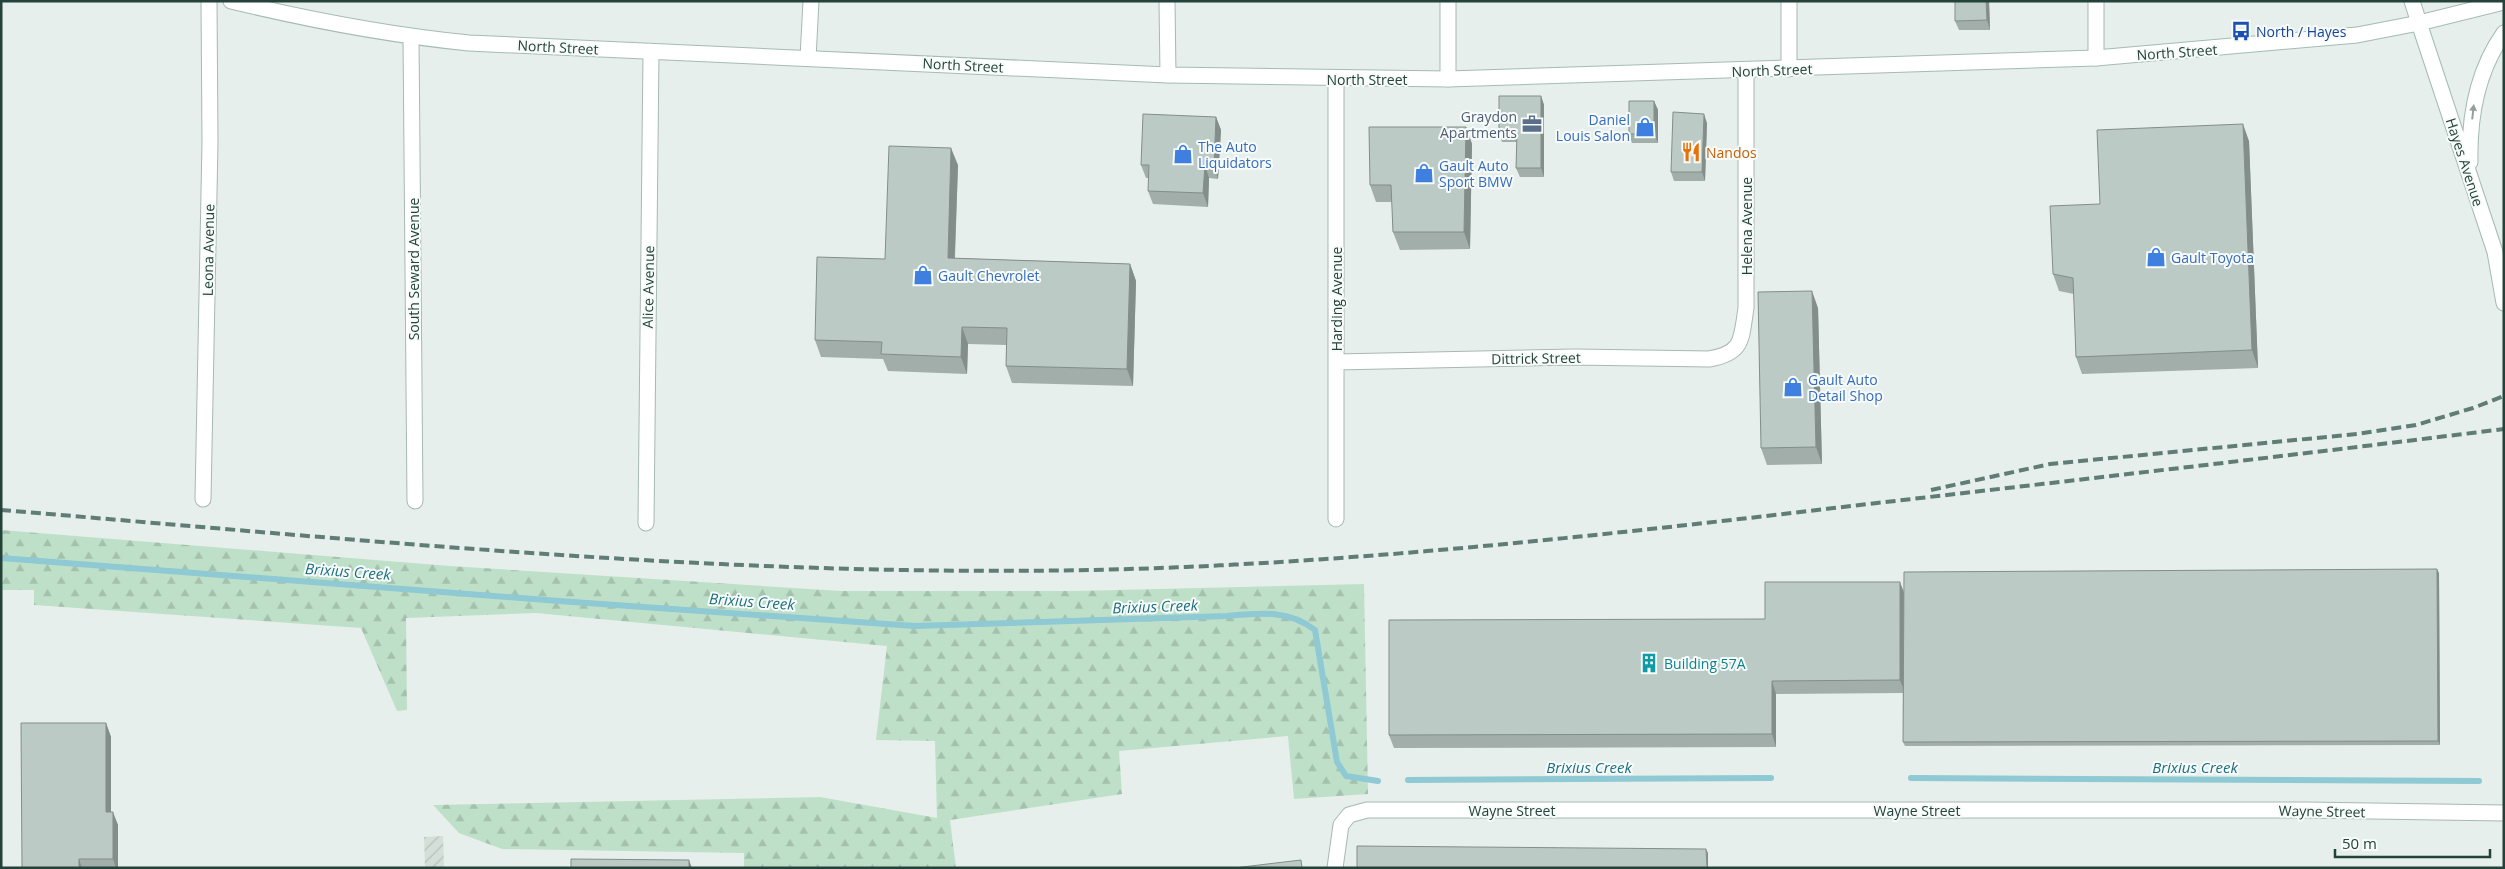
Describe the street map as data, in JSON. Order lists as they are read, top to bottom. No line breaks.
{"streets":{"street":["North Street","Hayes Avenue","Helena Avenue","Leona Avenue","South Seward Avenue","Alice Avenue","Harding Avenue","Dittrick Street","Wayne Street"]},"crossings":[["North Street","Hayes Avenue"],["North Street","Helena Avenue"],["North Street","South Seward Avenue"],["North Street","Alice Avenue"],["North Street","Harding Avenue"],["Helena Avenue","Dittrick Street"],["Harding Avenue","Dittrick Street"]],"water":["Brixius Creek"],"places":{"bus stop":["North / Hayes"],"office":["Graydon Apartments"],"shop":["Daniel Louis Salon","The Auto Liquidators","Gault Auto Sport BMW","Gault Toyota","Gault Chevrolet","Gault Auto Detail Shop"],"restaurant":["Nandos"],"building":["Building 57A"]},"scale_bar":"50 m"}
